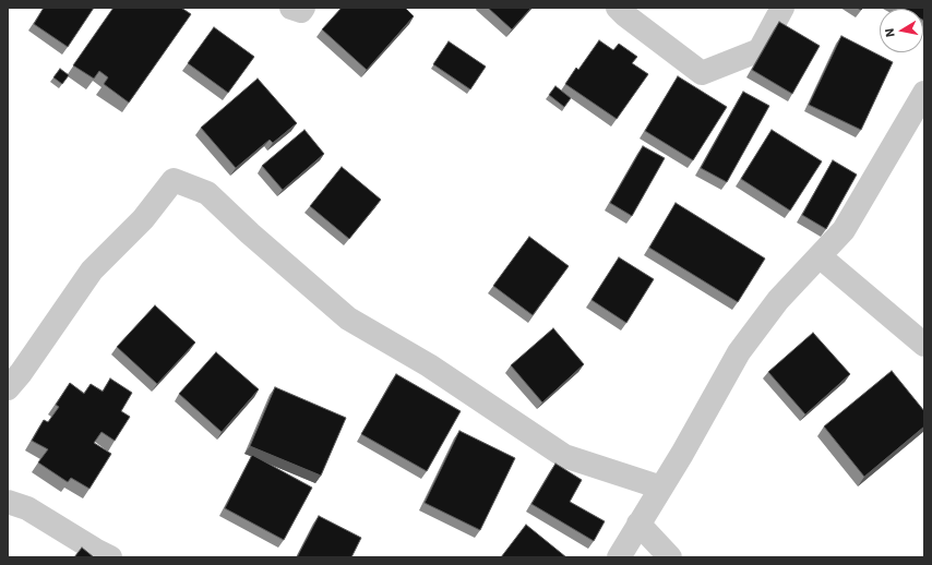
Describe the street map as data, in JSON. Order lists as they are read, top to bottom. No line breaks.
{"north":"left"}
